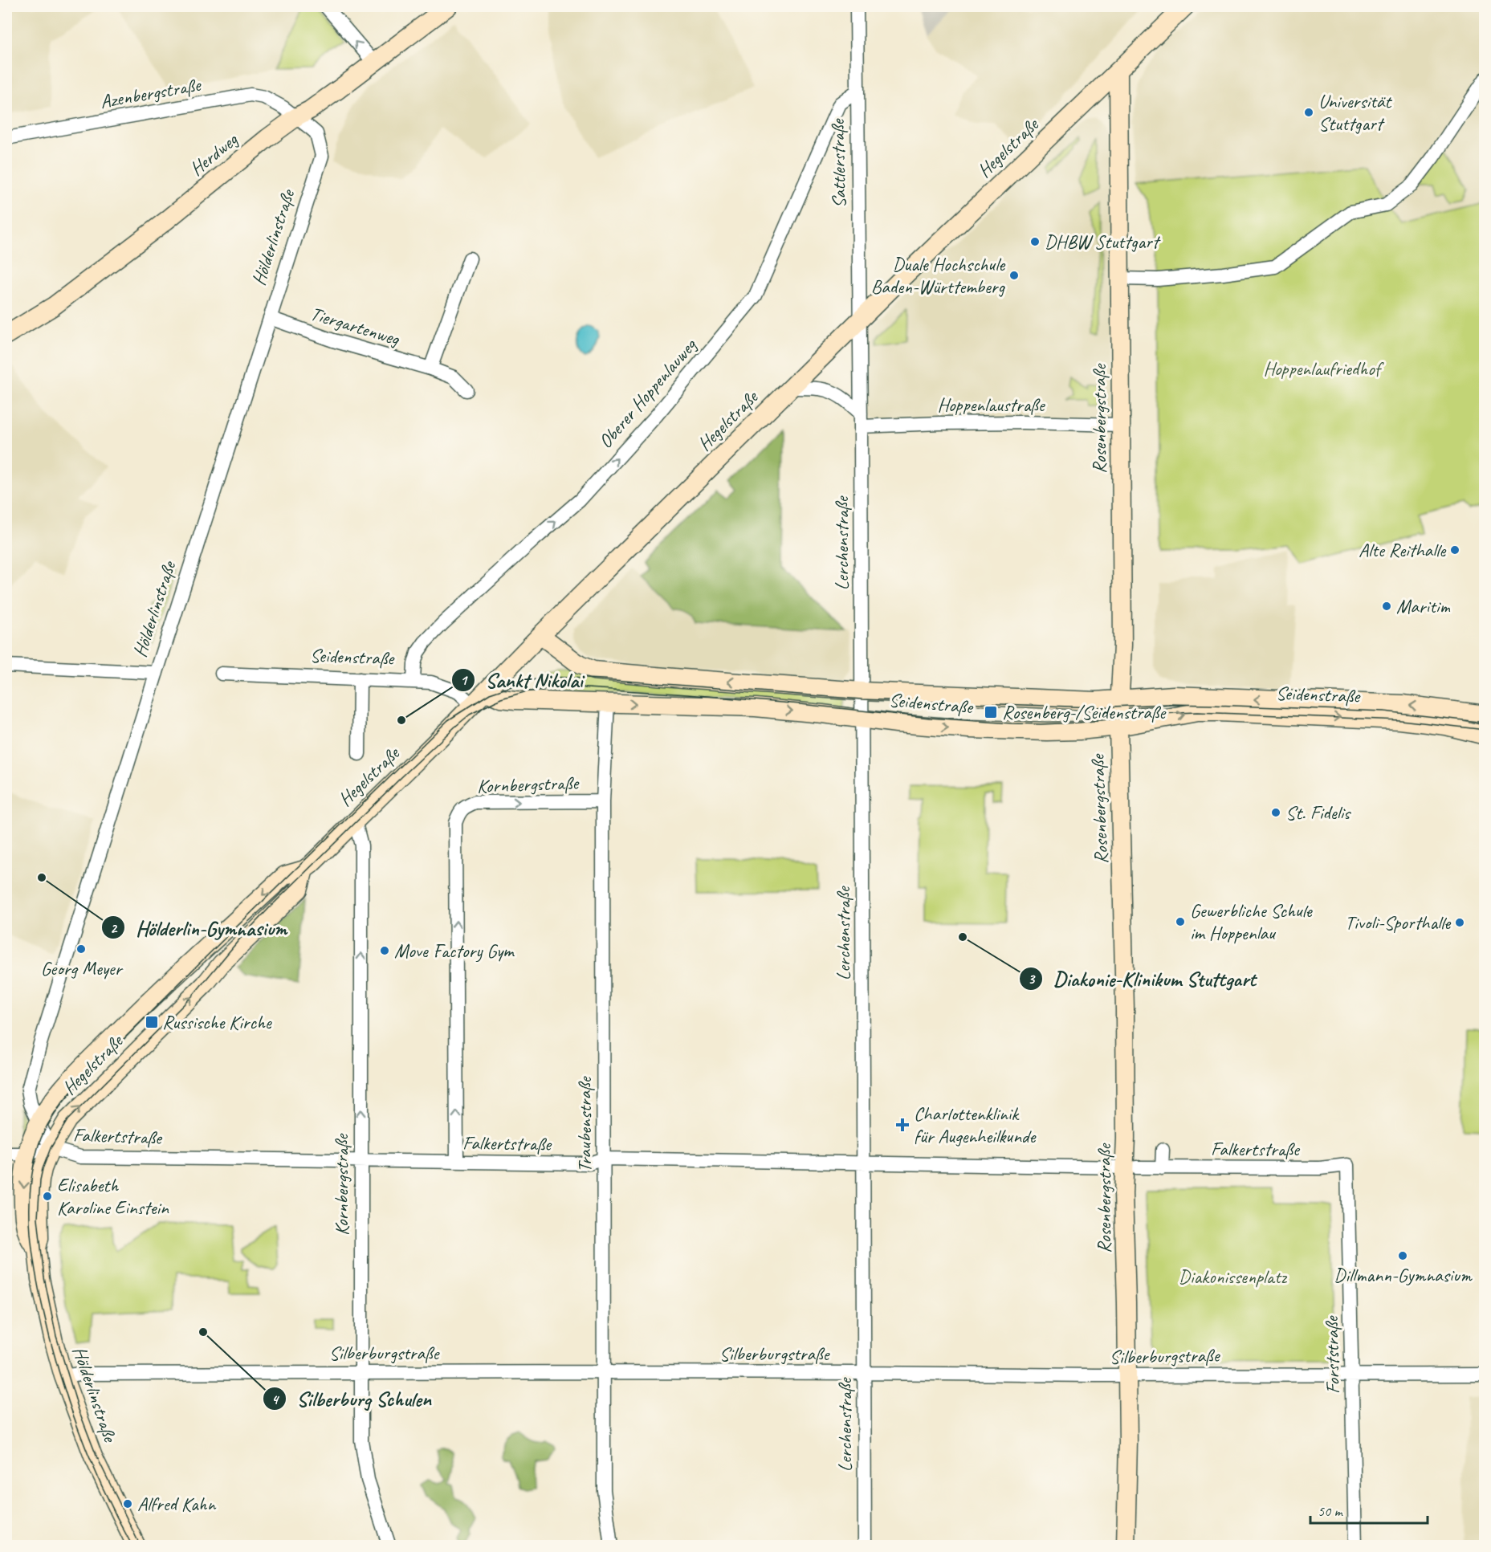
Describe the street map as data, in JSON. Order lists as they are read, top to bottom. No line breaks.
{"streets":{"street":["Azenbergstraße","Hegelstraße","Herdweg","Sattlerstraße","Hölderlinstraße","Tiergartenweg","Oberer Hoppenlauweg","Hoppenlaustraße","Rosenbergstraße","Lerchenstraße","Seidenstraße","Kornbergstraße","Traubenstraße","Falkertstraße","Silberburgstraße","Forststraße"]},"crossings":[["Azenbergstraße","Herdweg"],["Azenbergstraße","Hölderlinstraße"],["Hegelstraße","Sattlerstraße"],["Hegelstraße","Hölderlinstraße"],["Hegelstraße","Rosenbergstraße"],["Hegelstraße","Lerchenstraße"],["Hegelstraße","Seidenstraße"],["Hegelstraße","Kornbergstraße"],["Hegelstraße","Falkertstraße"],["Herdweg","Hölderlinstraße"],["Sattlerstraße","Oberer Hoppenlauweg"],["Sattlerstraße","Lerchenstraße"],["Hölderlinstraße","Tiergartenweg"],["Hölderlinstraße","Falkertstraße"],["Hölderlinstraße","Silberburgstraße"],["Oberer Hoppenlauweg","Seidenstraße"],["Hoppenlaustraße","Rosenbergstraße"],["Hoppenlaustraße","Lerchenstraße"],["Rosenbergstraße","Seidenstraße"],["Rosenbergstraße","Falkertstraße"],["Rosenbergstraße","Silberburgstraße"],["Lerchenstraße","Seidenstraße"],["Lerchenstraße","Falkertstraße"],["Lerchenstraße","Silberburgstraße"],["Seidenstraße","Traubenstraße"],["Kornbergstraße","Traubenstraße"],["Kornbergstraße","Falkertstraße"],["Kornbergstraße","Silberburgstraße"],["Traubenstraße","Falkertstraße"],["Traubenstraße","Silberburgstraße"],["Falkertstraße","Forststraße"],["Silberburgstraße","Forststraße"]],"one_way":["Oberer Hoppenlauweg","Kornbergstraße"],"parks":["Hoppenlaufriedhof","Diakonissenplatz"],"places":{"other":["Universität Stuttgart","DHBW Stuttgart","Duale Hochschule Baden-Württemberg","Alte Reithalle","Maritim","Sankt Nikolai","St. Fidelis","Hölderlin-Gymnasium","Gewerbliche Schule im Hoppenlau","Tivoli-Sporthalle","Diakonie-Klinikum Stuttgart","Georg Meyer","Move Factory Gym","Elisabeth Karoline Einstein","Dillmann-Gymnasium","Silberburg Schulen","Alfred Kahn"],"transit":["Rosenberg-/Seidenstraße","Russische Kirche"],"health":["Charlottenklinik für Augenheilkunde"]},"scale_bar":"50 m"}
